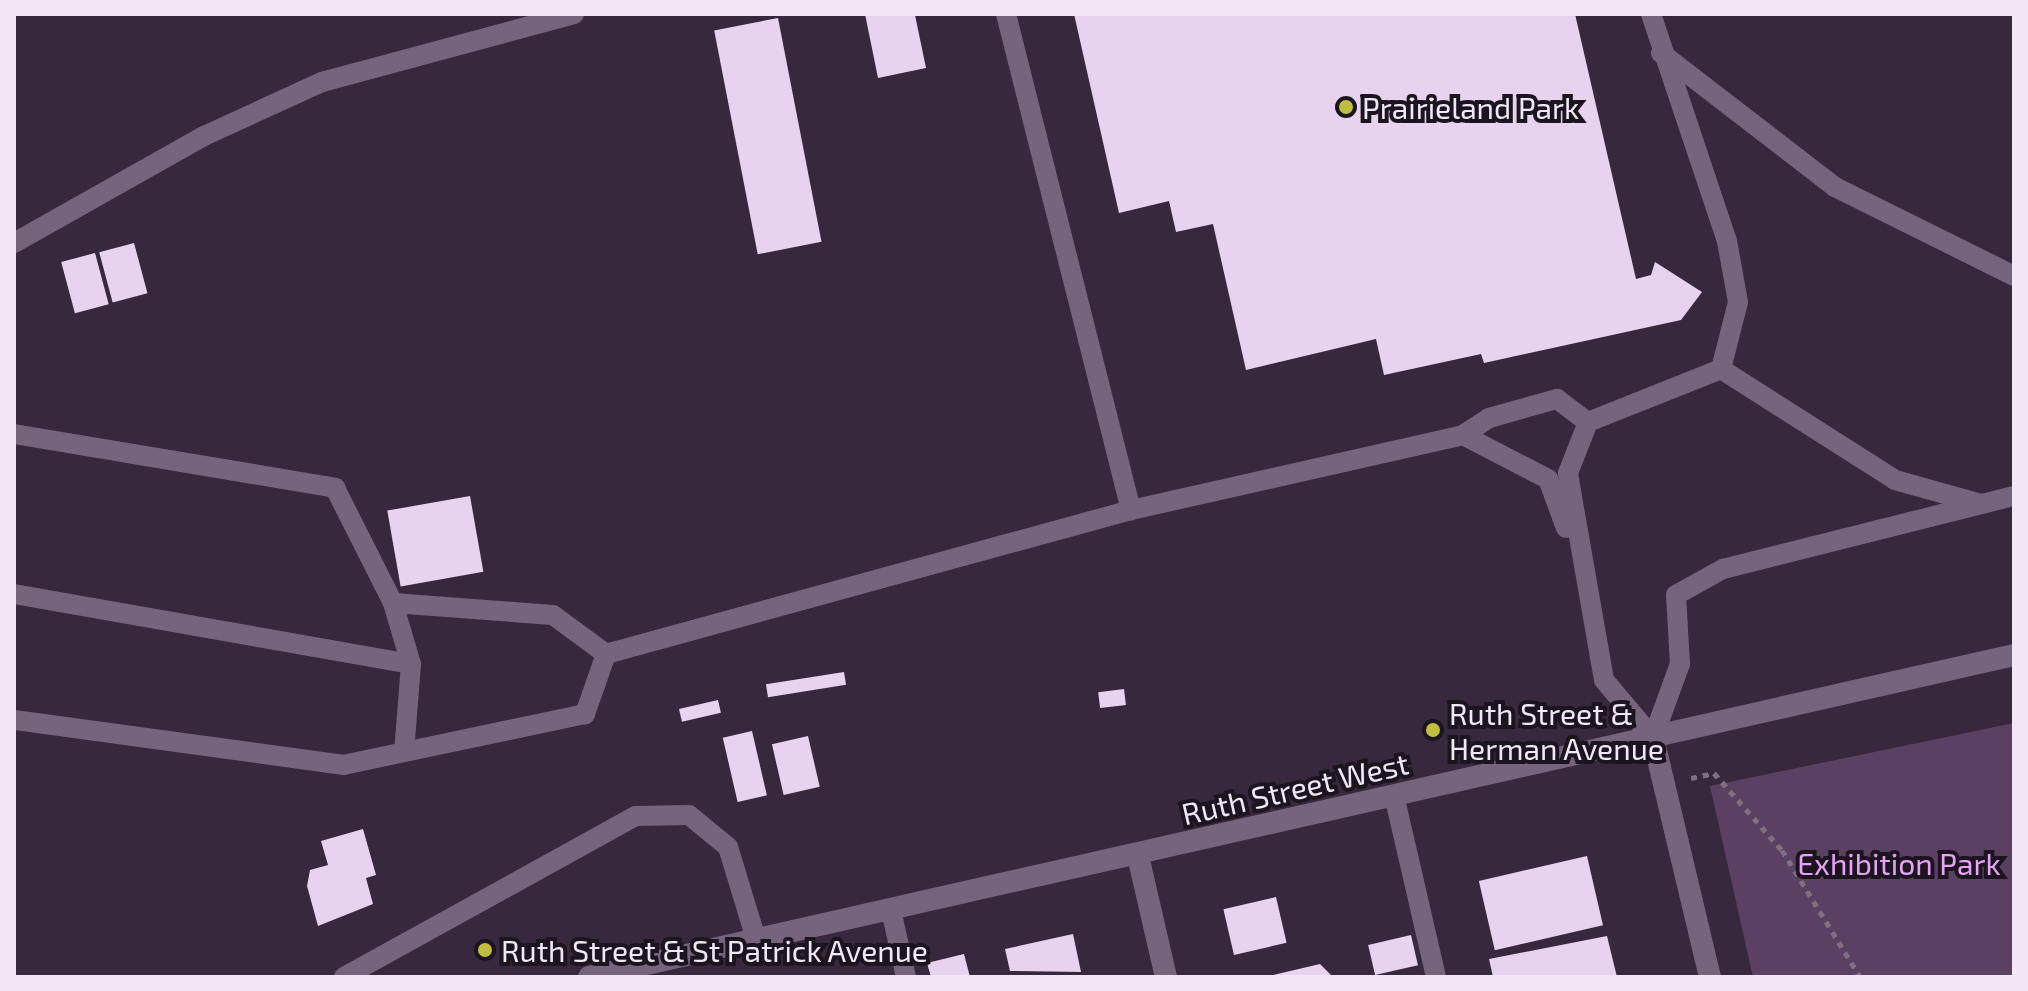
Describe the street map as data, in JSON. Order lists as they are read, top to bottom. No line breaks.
{"streets":{"street":["Ruth Street West"]},"parks":["Exhibition Park"],"places":["Prairieland Park","Ruth Street & Herman Avenue","Ruth Street & St Patrick Avenue"]}
